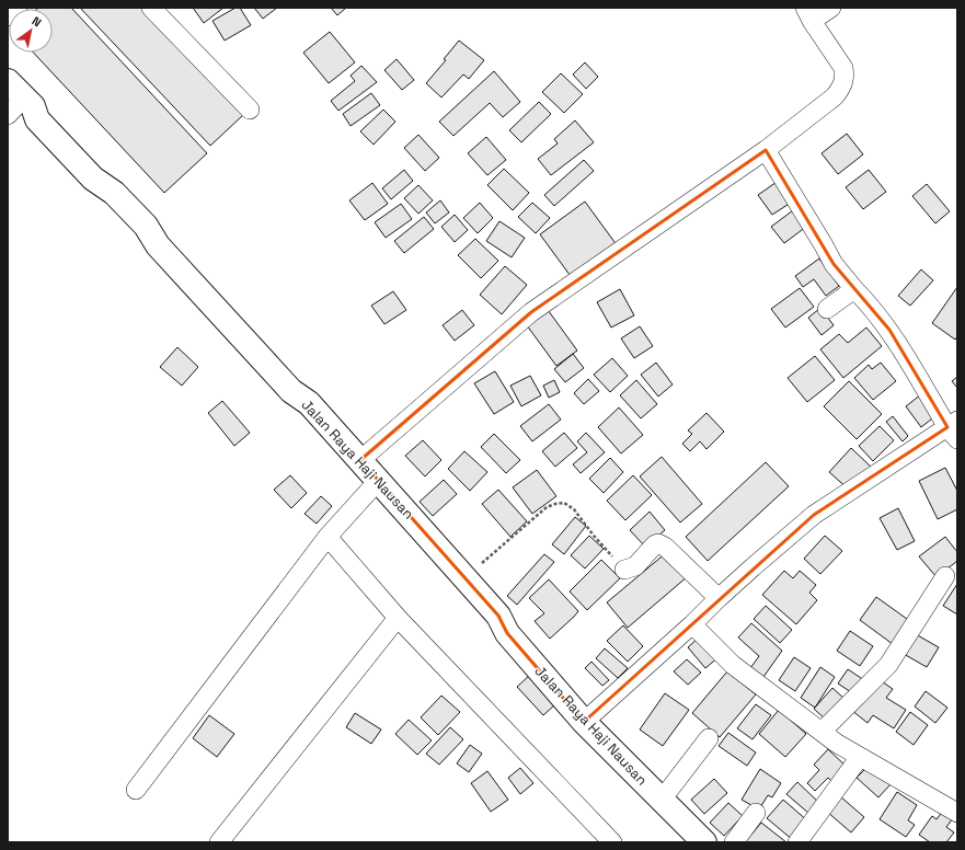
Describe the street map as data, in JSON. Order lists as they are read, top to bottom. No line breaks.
{"streets":{"street":["Jalan Raya Haji Nausan"]},"north":"top right"}
